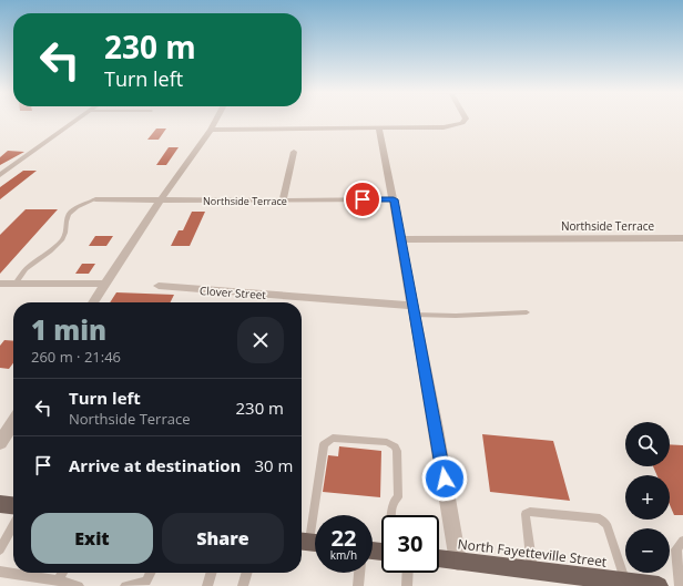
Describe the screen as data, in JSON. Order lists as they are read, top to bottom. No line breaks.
{"streets":{"main road":["North Fayetteville Street"],"street":["Northside Terrace","Clover Street"]},"page":{"turn":["230 m","Turn left"],"heading":["1 min","260 m · 21:46"],"list":[{"name":"Turn left","note":"Northside Terrace","value":"230 m"},{"name":"Arrive at destination","value":"30 m"}],"map_buttons":["+","−"],"buttons":["Exit","Share"],"speed":"22 km/h","limit":"30"}}
